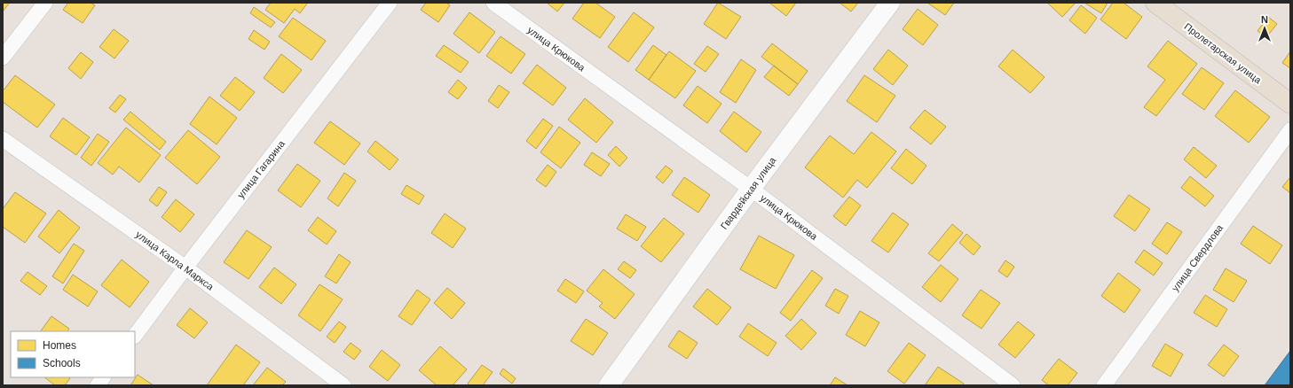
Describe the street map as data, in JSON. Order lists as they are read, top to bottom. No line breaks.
{"streets":{"main road":["Пролетарская улица"],"street":["улица Крюкова","улица Гагарина","Гвардейская улица","улица Свердлова","улица Карла Маркса"]},"crossings":[["улица Крюкова","Гвардейская улица"],["улица Гагарина","улица Карла Маркса"]],"legend":["Homes","Schools"],"north":"top"}
